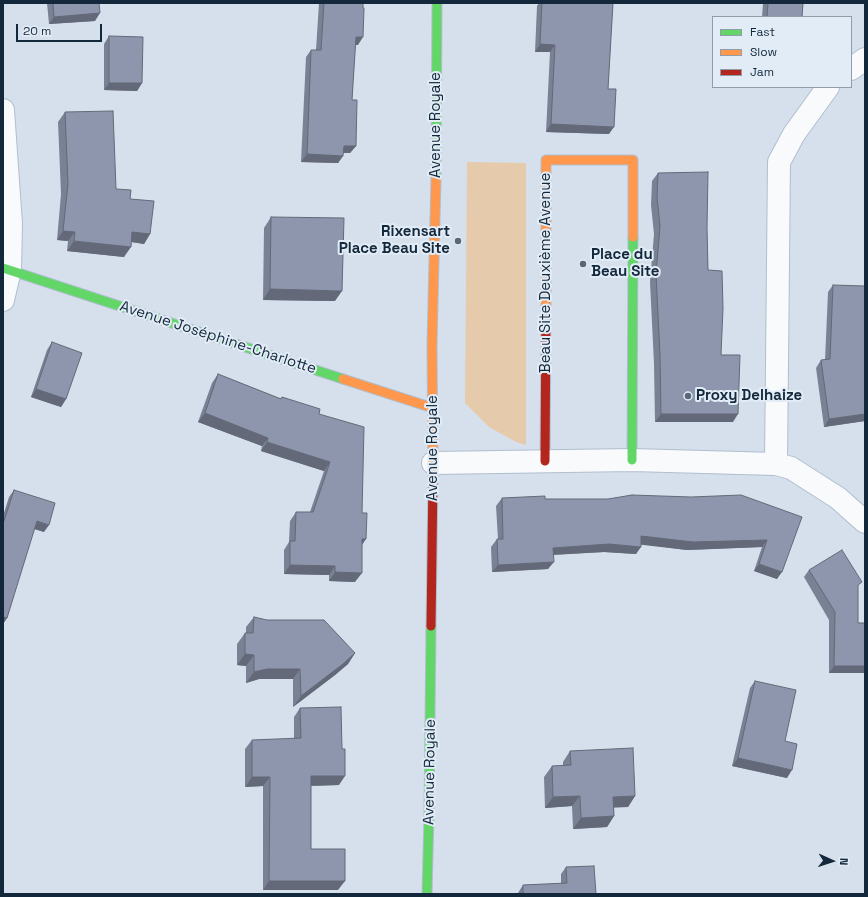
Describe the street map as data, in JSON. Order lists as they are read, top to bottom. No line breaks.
{"streets":{"street":["Avenue Royale","Beau Site Deuxième Avenue","Avenue Joséphine-Charlotte"]},"crossings":[["Avenue Royale","Avenue Joséphine-Charlotte"]],"places":["Rixensart Place Beau Site","Place du Beau Site","Proxy Delhaize"],"legend":["Fast","Slow","Jam"],"scale_bar":"20 m","north":"right"}
